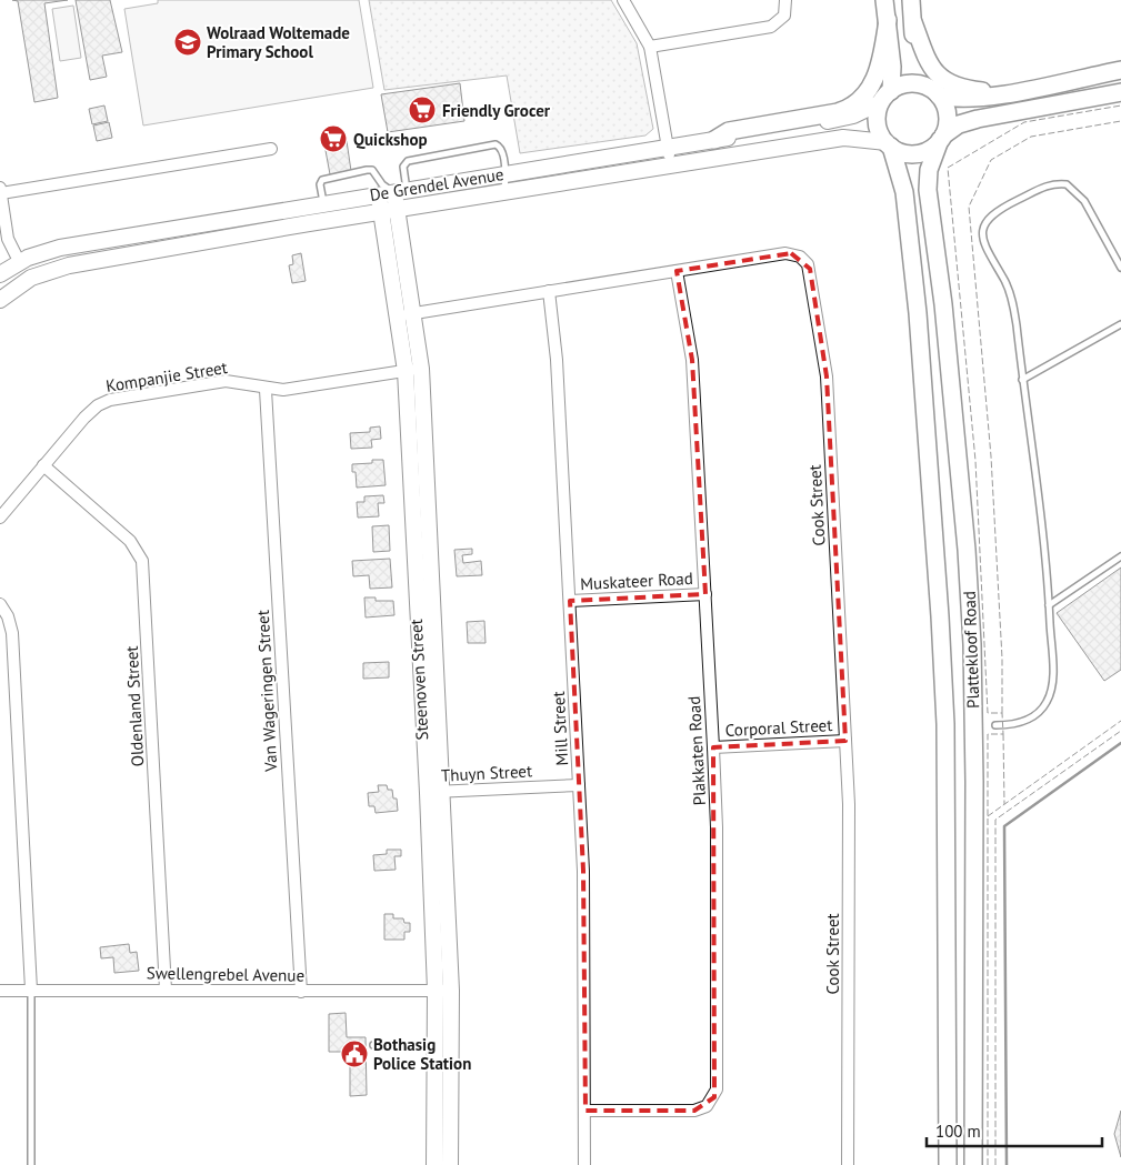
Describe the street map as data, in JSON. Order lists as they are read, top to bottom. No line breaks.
{"streets":{"main road":["Plattekloof Road"],"street":["De Grendel Avenue","Kompanjie Street","Cook Street","Muskateer Road","Steenoven Street","Van Wageringen Street","Oldenland Street","Corporal Street","Mill Street","Plakkaten Road","Thuyn Street","Swellengrebel Avenue"]},"crossings":[["De Grendel Avenue","Plattekloof Road"],["De Grendel Avenue","Steenoven Street"],["Kompanjie Street","Steenoven Street"],["Kompanjie Street","Van Wageringen Street"],["Kompanjie Street","Oldenland Street"],["Cook Street","Steenoven Street"],["Cook Street","Corporal Street"],["Cook Street","Mill Street"],["Cook Street","Plakkaten Road"],["Muskateer Road","Mill Street"],["Muskateer Road","Plakkaten Road"],["Steenoven Street","Thuyn Street"],["Steenoven Street","Swellengrebel Avenue"],["Van Wageringen Street","Swellengrebel Avenue"],["Oldenland Street","Swellengrebel Avenue"],["Corporal Street","Plakkaten Road"],["Mill Street","Plakkaten Road"],["Mill Street","Thuyn Street"]],"places":{"school or university":["Wolraad Woltemade Primary School"],"supermarket":["Friendly Grocer","Quickshop"],"public building":["Bothasig Police Station"]},"scale_bar":"100 m"}
